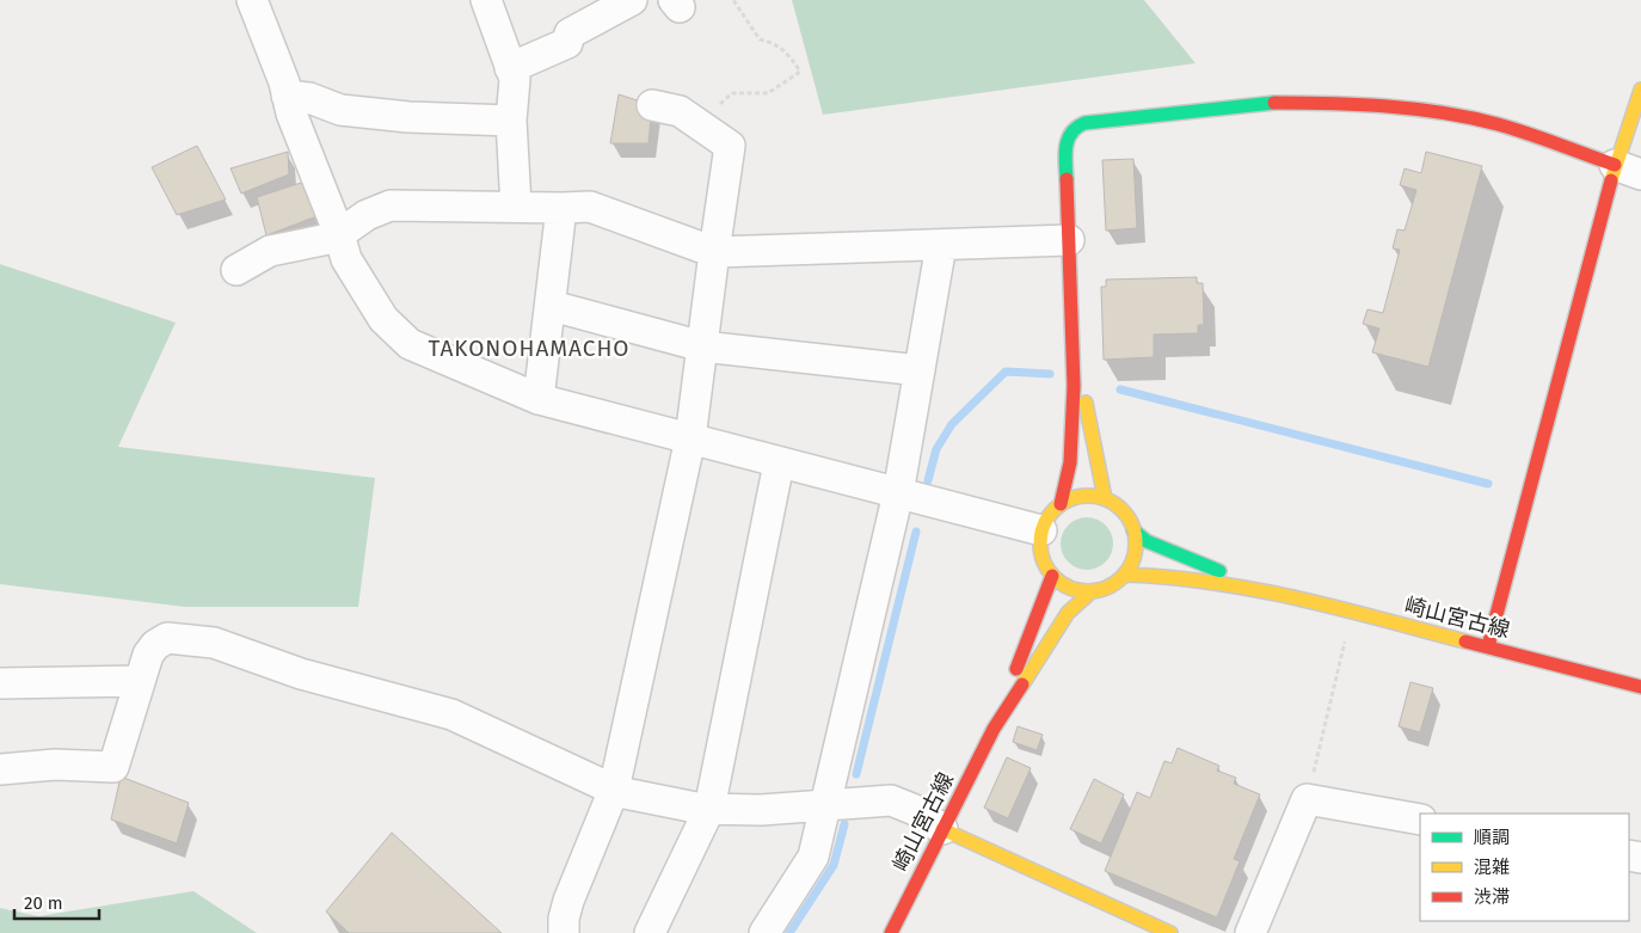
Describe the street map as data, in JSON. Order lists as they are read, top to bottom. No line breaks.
{"streets":{"street":["崎山宮古線"]},"districts":["TAKONOHAMACHO"],"legend":["順調","混雑","渋滞"],"scale_bar":"20 m"}
